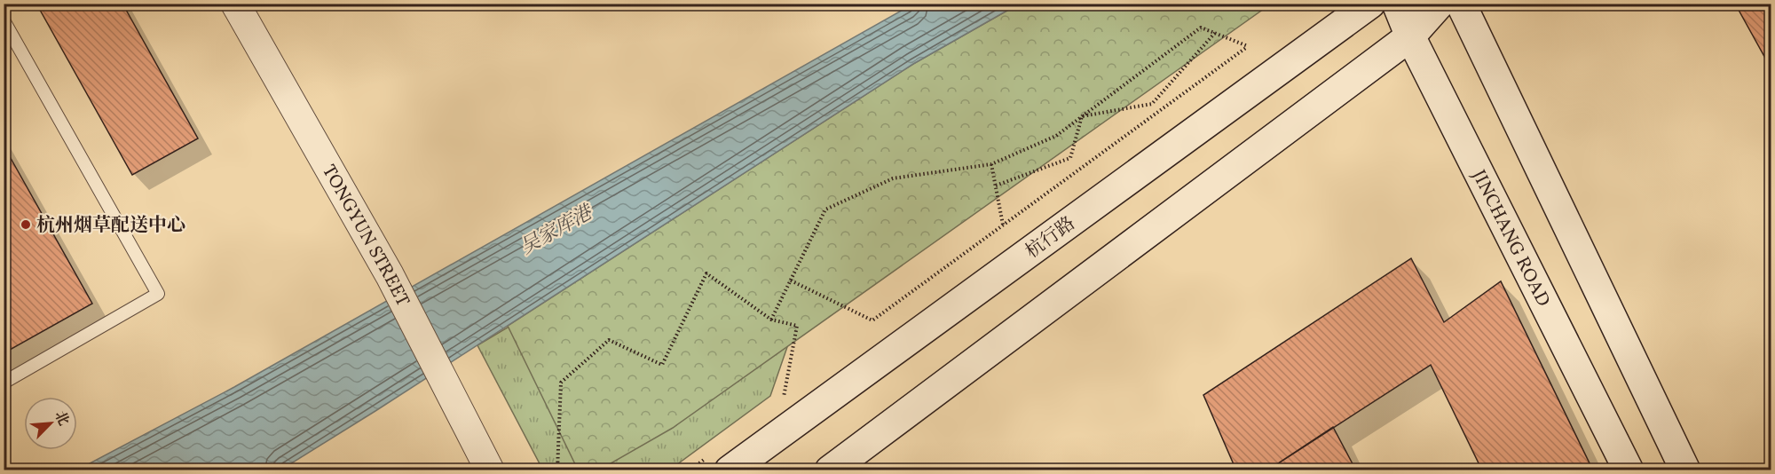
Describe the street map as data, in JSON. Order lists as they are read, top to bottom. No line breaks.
{"streets":{"main road":["杭行路","JINCHANG ROAD"],"street":["TONGYUN STREET"]},"water":["吴家库港"],"places":["杭州烟草配送中心"],"north":"top right"}
